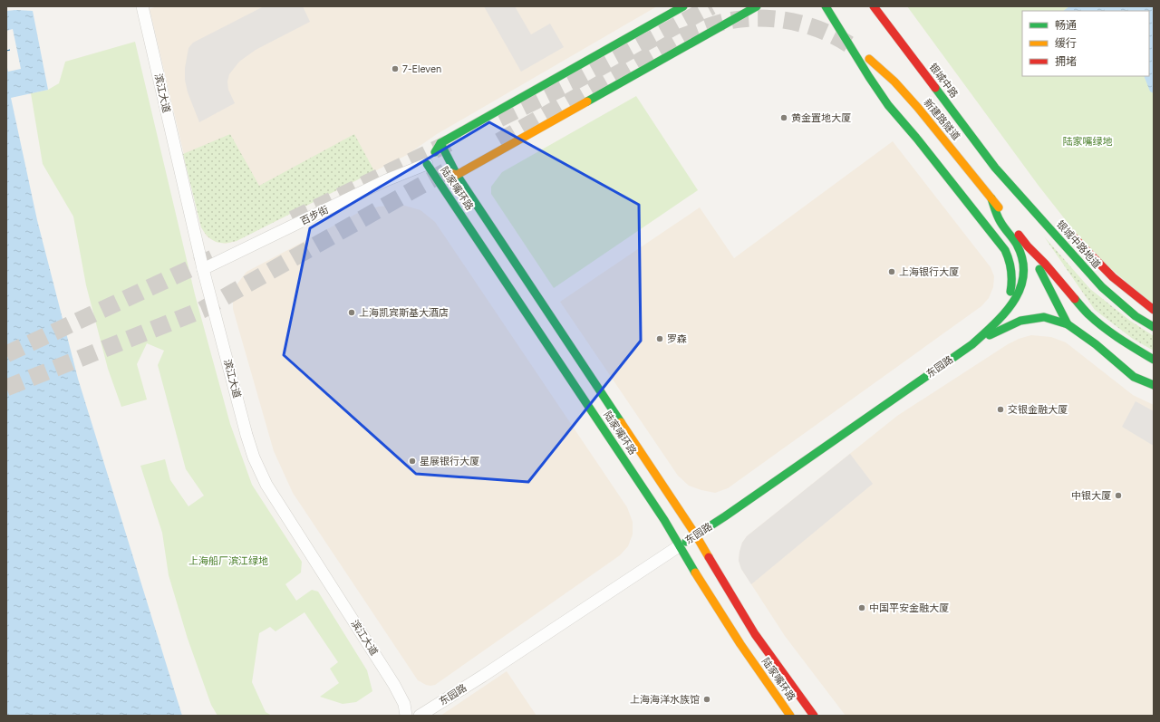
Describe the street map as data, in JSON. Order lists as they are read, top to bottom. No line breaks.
{"streets":{"main road":["银城中路","新建路隧道","陆家嘴环路","银城中路地道","东园路"],"street":["滨江大道","百步街"]},"crossings":[["银城中路","银城中路地道"],["滨江大道","百步街"],["陆家嘴环路","百步街"],["陆家嘴环路","东园路"]],"parks":["陆家嘴绿地","上海船厂滨江绿地"],"places":["7-Eleven","黄金置地大厦","上海银行大厦","上海凯宾斯基大酒店","罗森","交银金融大厦","星展银行大厦","中银大厦","中国平安金融大厦","上海海洋水族馆"],"legend":["畅通","缓行","拥堵"]}
